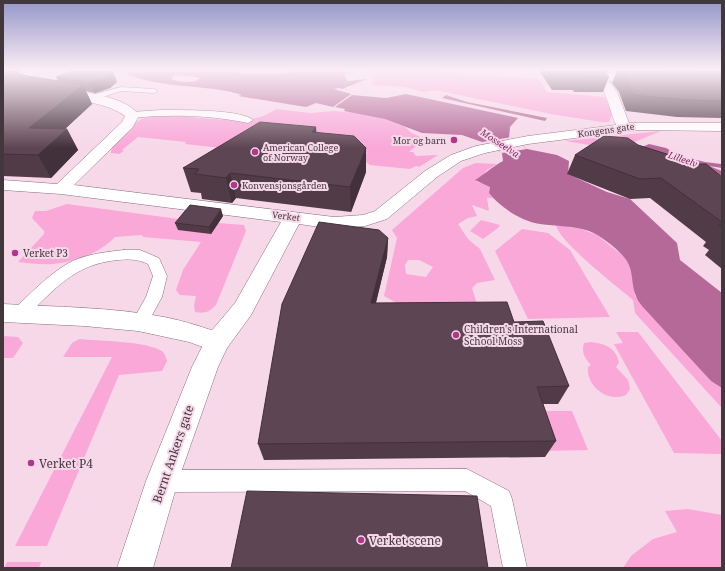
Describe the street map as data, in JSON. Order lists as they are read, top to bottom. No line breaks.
{"streets":{"street":["Kongens gate","Verket","Bernt Ankers gate"]},"crossings":[["Kongens gate","Verket"],["Verket","Bernt Ankers gate"]],"water":["Mosseelva","Lilleelv"],"places":["Mor og barn","American College of Norway","Konvensjonsgården","Verket P3","Children's International School Moss","Verket P4","Verket scene"]}
